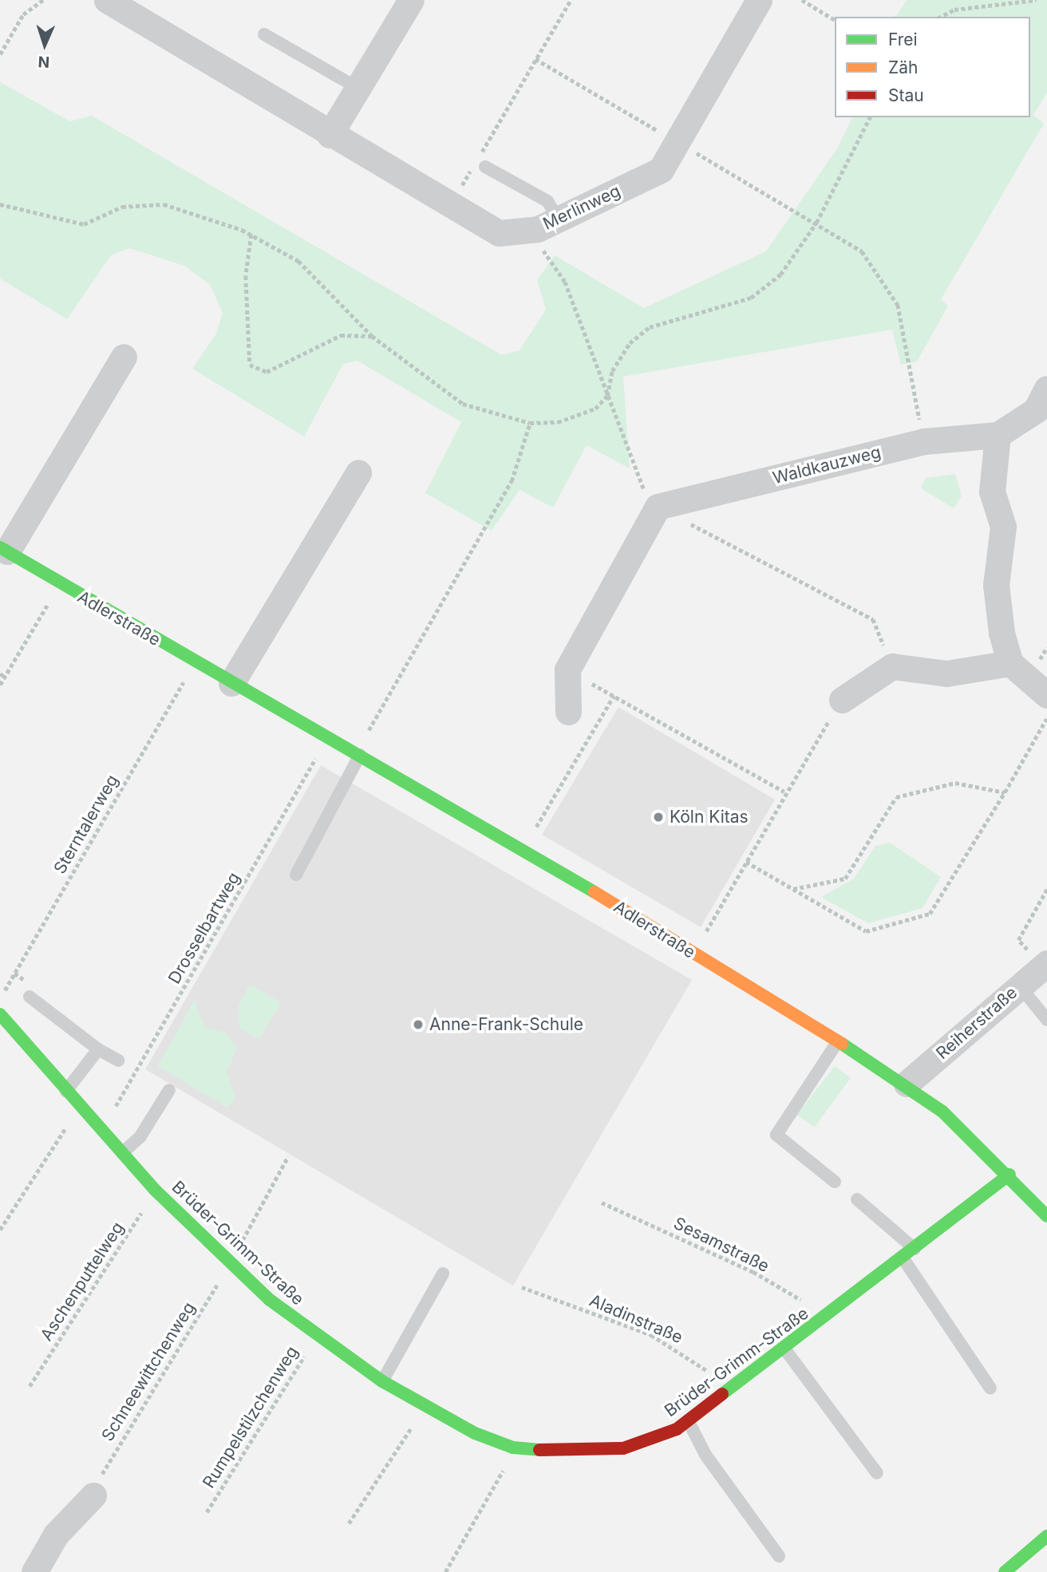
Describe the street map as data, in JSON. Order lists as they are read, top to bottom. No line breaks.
{"streets":{"street":["Merlinweg","Waldkauzweg","Adlerstraße","Reiherstraße","Brüder-Grimm-Straße"],"path":["Sterntalerweg","Drosselbartweg","Sesamstraße","Aschenputtelweg","Aladinstraße","Schneewittchenweg","Rumpelstilzchenweg"]},"crossings":[["Adlerstraße","Sterntalerweg"],["Adlerstraße","Drosselbartweg"],["Adlerstraße","Reiherstraße"],["Adlerstraße","Brüder-Grimm-Straße"],["Drosselbartweg","Brüder-Grimm-Straße"],["Brüder-Grimm-Straße","Sesamstraße"],["Brüder-Grimm-Straße","Aschenputtelweg"],["Brüder-Grimm-Straße","Aladinstraße"],["Brüder-Grimm-Straße","Schneewittchenweg"],["Brüder-Grimm-Straße","Rumpelstilzchenweg"]],"places":["Köln Kitas","Anne-Frank-Schule"],"legend":["Frei","Zäh","Stau"],"north":"bottom"}
